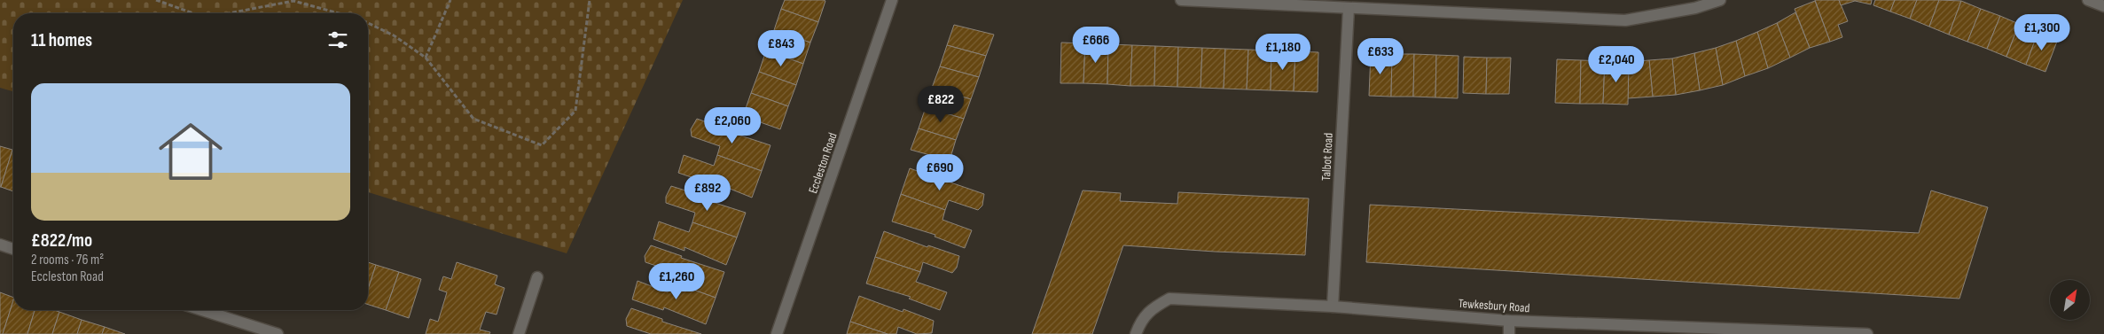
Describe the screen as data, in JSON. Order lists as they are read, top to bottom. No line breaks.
{"streets":{"street":["Talbot Road","Eccleston Road","Tewkesbury Road"]},"crossings":[["Talbot Road","Tewkesbury Road"]],"north":"top right","page":{"heading":"11 homes","price":["£1,300","£666","£843","£1,180","£633","£2,040","£822","£2,060","£690","£892","£1,260"],"list":[{"name":"£822/mo","note":"2 rooms · 76 m² · Eccleston Road"}]}}
